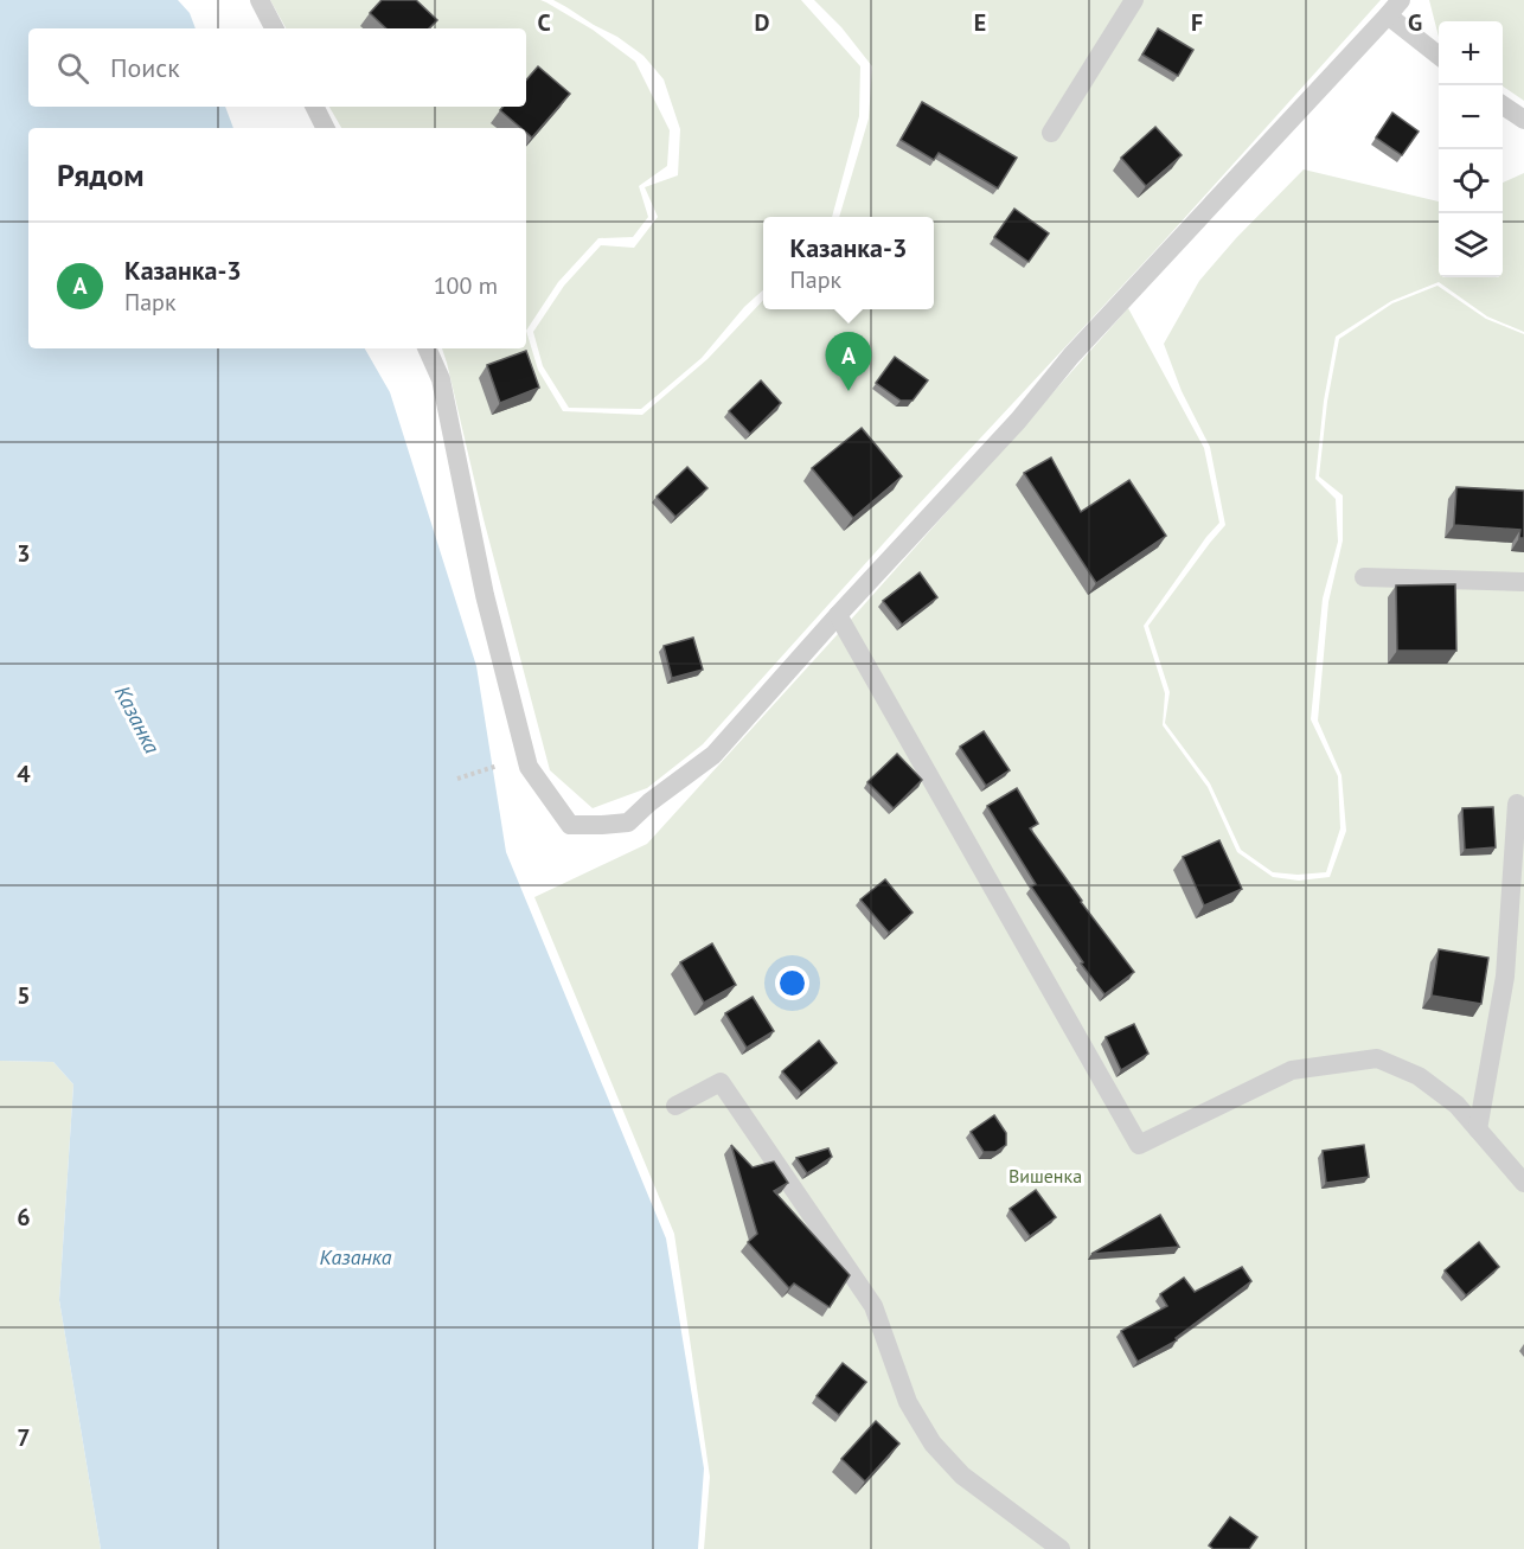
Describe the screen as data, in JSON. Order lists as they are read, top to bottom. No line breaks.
{"water":["Казанка"],"parks":["Вишенка"],"page":{"map_buttons":["+","−"],"search":"Поиск","heading":"Рядом","popup":["Казанка-3","Парк"],"list":[{"mark":"A","name":"Казанка-3","note":"Парк","value":"100 m"}],"pins":"A"},"grid":{"columns":["C","D","E","F","G"],"rows":["3","4","5","6","7"]}}
